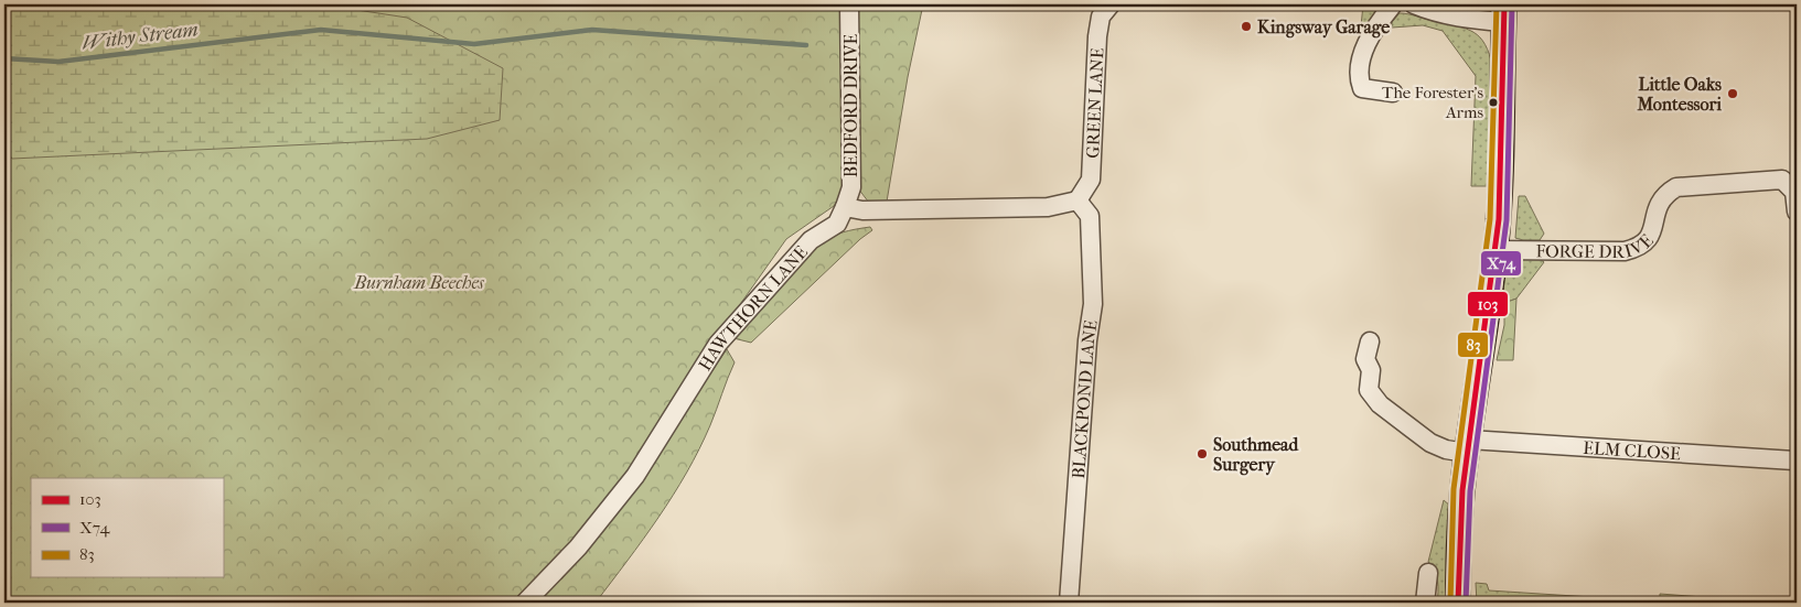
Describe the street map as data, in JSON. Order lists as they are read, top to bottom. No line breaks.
{"streets":{"street":["GREEN LANE","BEDFORD DRIVE","FORGE DRIVE","HAWTHORN LANE","BLACKPOND LANE","ELM CLOSE"]},"crossings":[["GREEN LANE","BLACKPOND LANE"],["BEDFORD DRIVE","HAWTHORN LANE"]],"water":["Withy Stream"],"parks":["Burnham Beeches"],"places":["Kingsway Garage","Little Oaks Montessori","The Forester's Arms","Southmead Surgery"],"lines":["transit line 103","transit line X74","transit line 83"],"legend":["103","X74","83"]}
